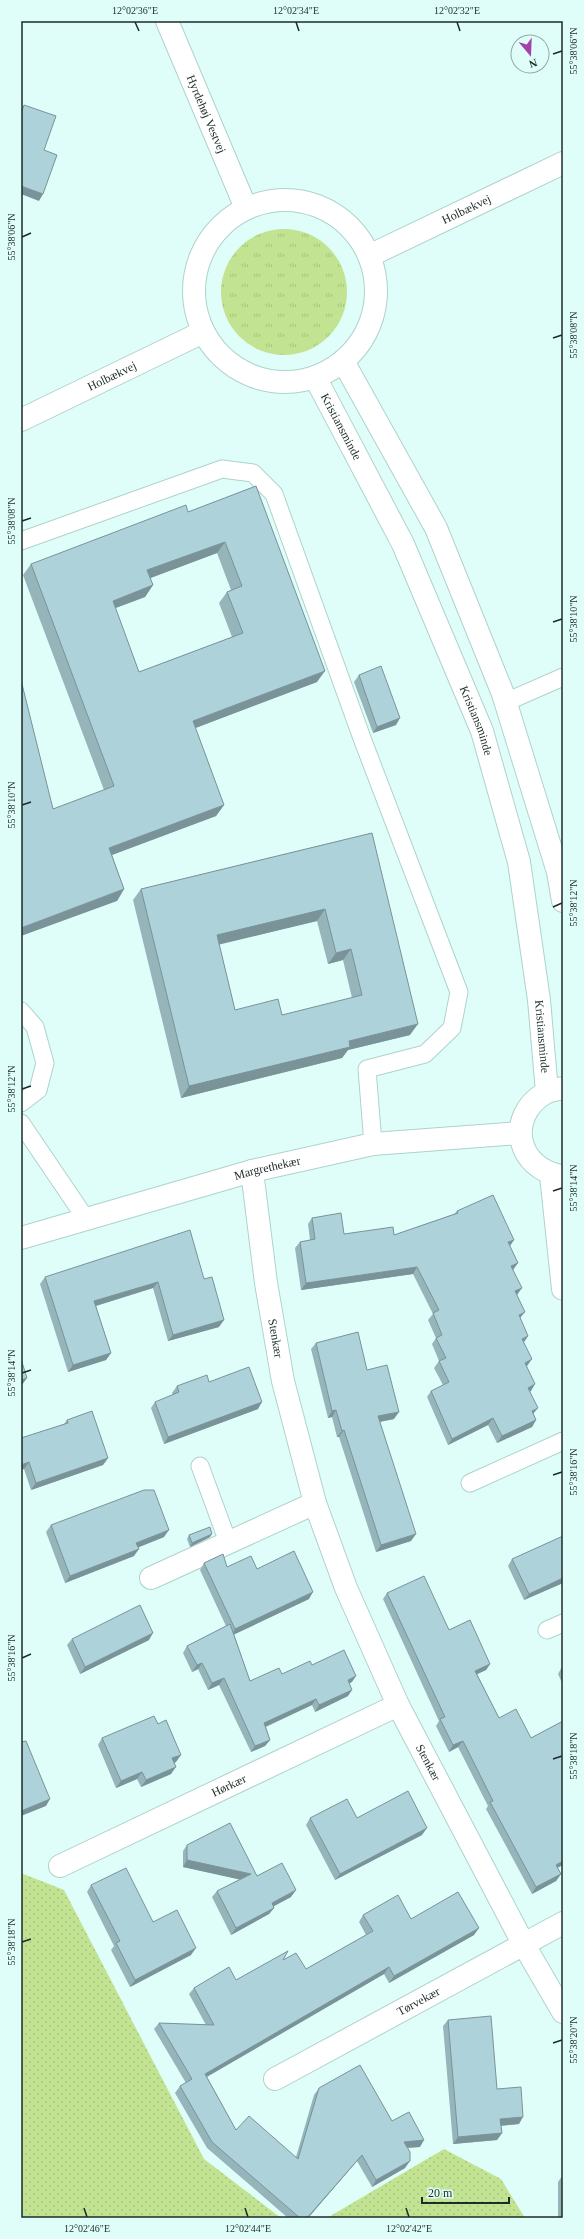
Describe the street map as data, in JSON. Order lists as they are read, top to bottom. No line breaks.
{"streets":{"street":["Hyrdehøj Vestvej","Holbækvej","Kristiansminde","Margrethekær","Stenkær","Hørkær","Tørvekær"]},"crossings":[["Margrethekær","Stenkær"],["Stenkær","Hørkær"],["Stenkær","Tørvekær"]],"scale_bar":"20 m","north":"bottom","coordinates":["12°02'36\"E","12°02'34\"E","12°02'32\"E","55°38'06\"N","55°38'08\"N","55°38'10\"N","55°38'12\"N","55°38'14\"N","55°38'16\"N","55°38'18\"N","55°38'20\"N","12°02'46\"E","12°02'44\"E","12°02'42\"E"]}
